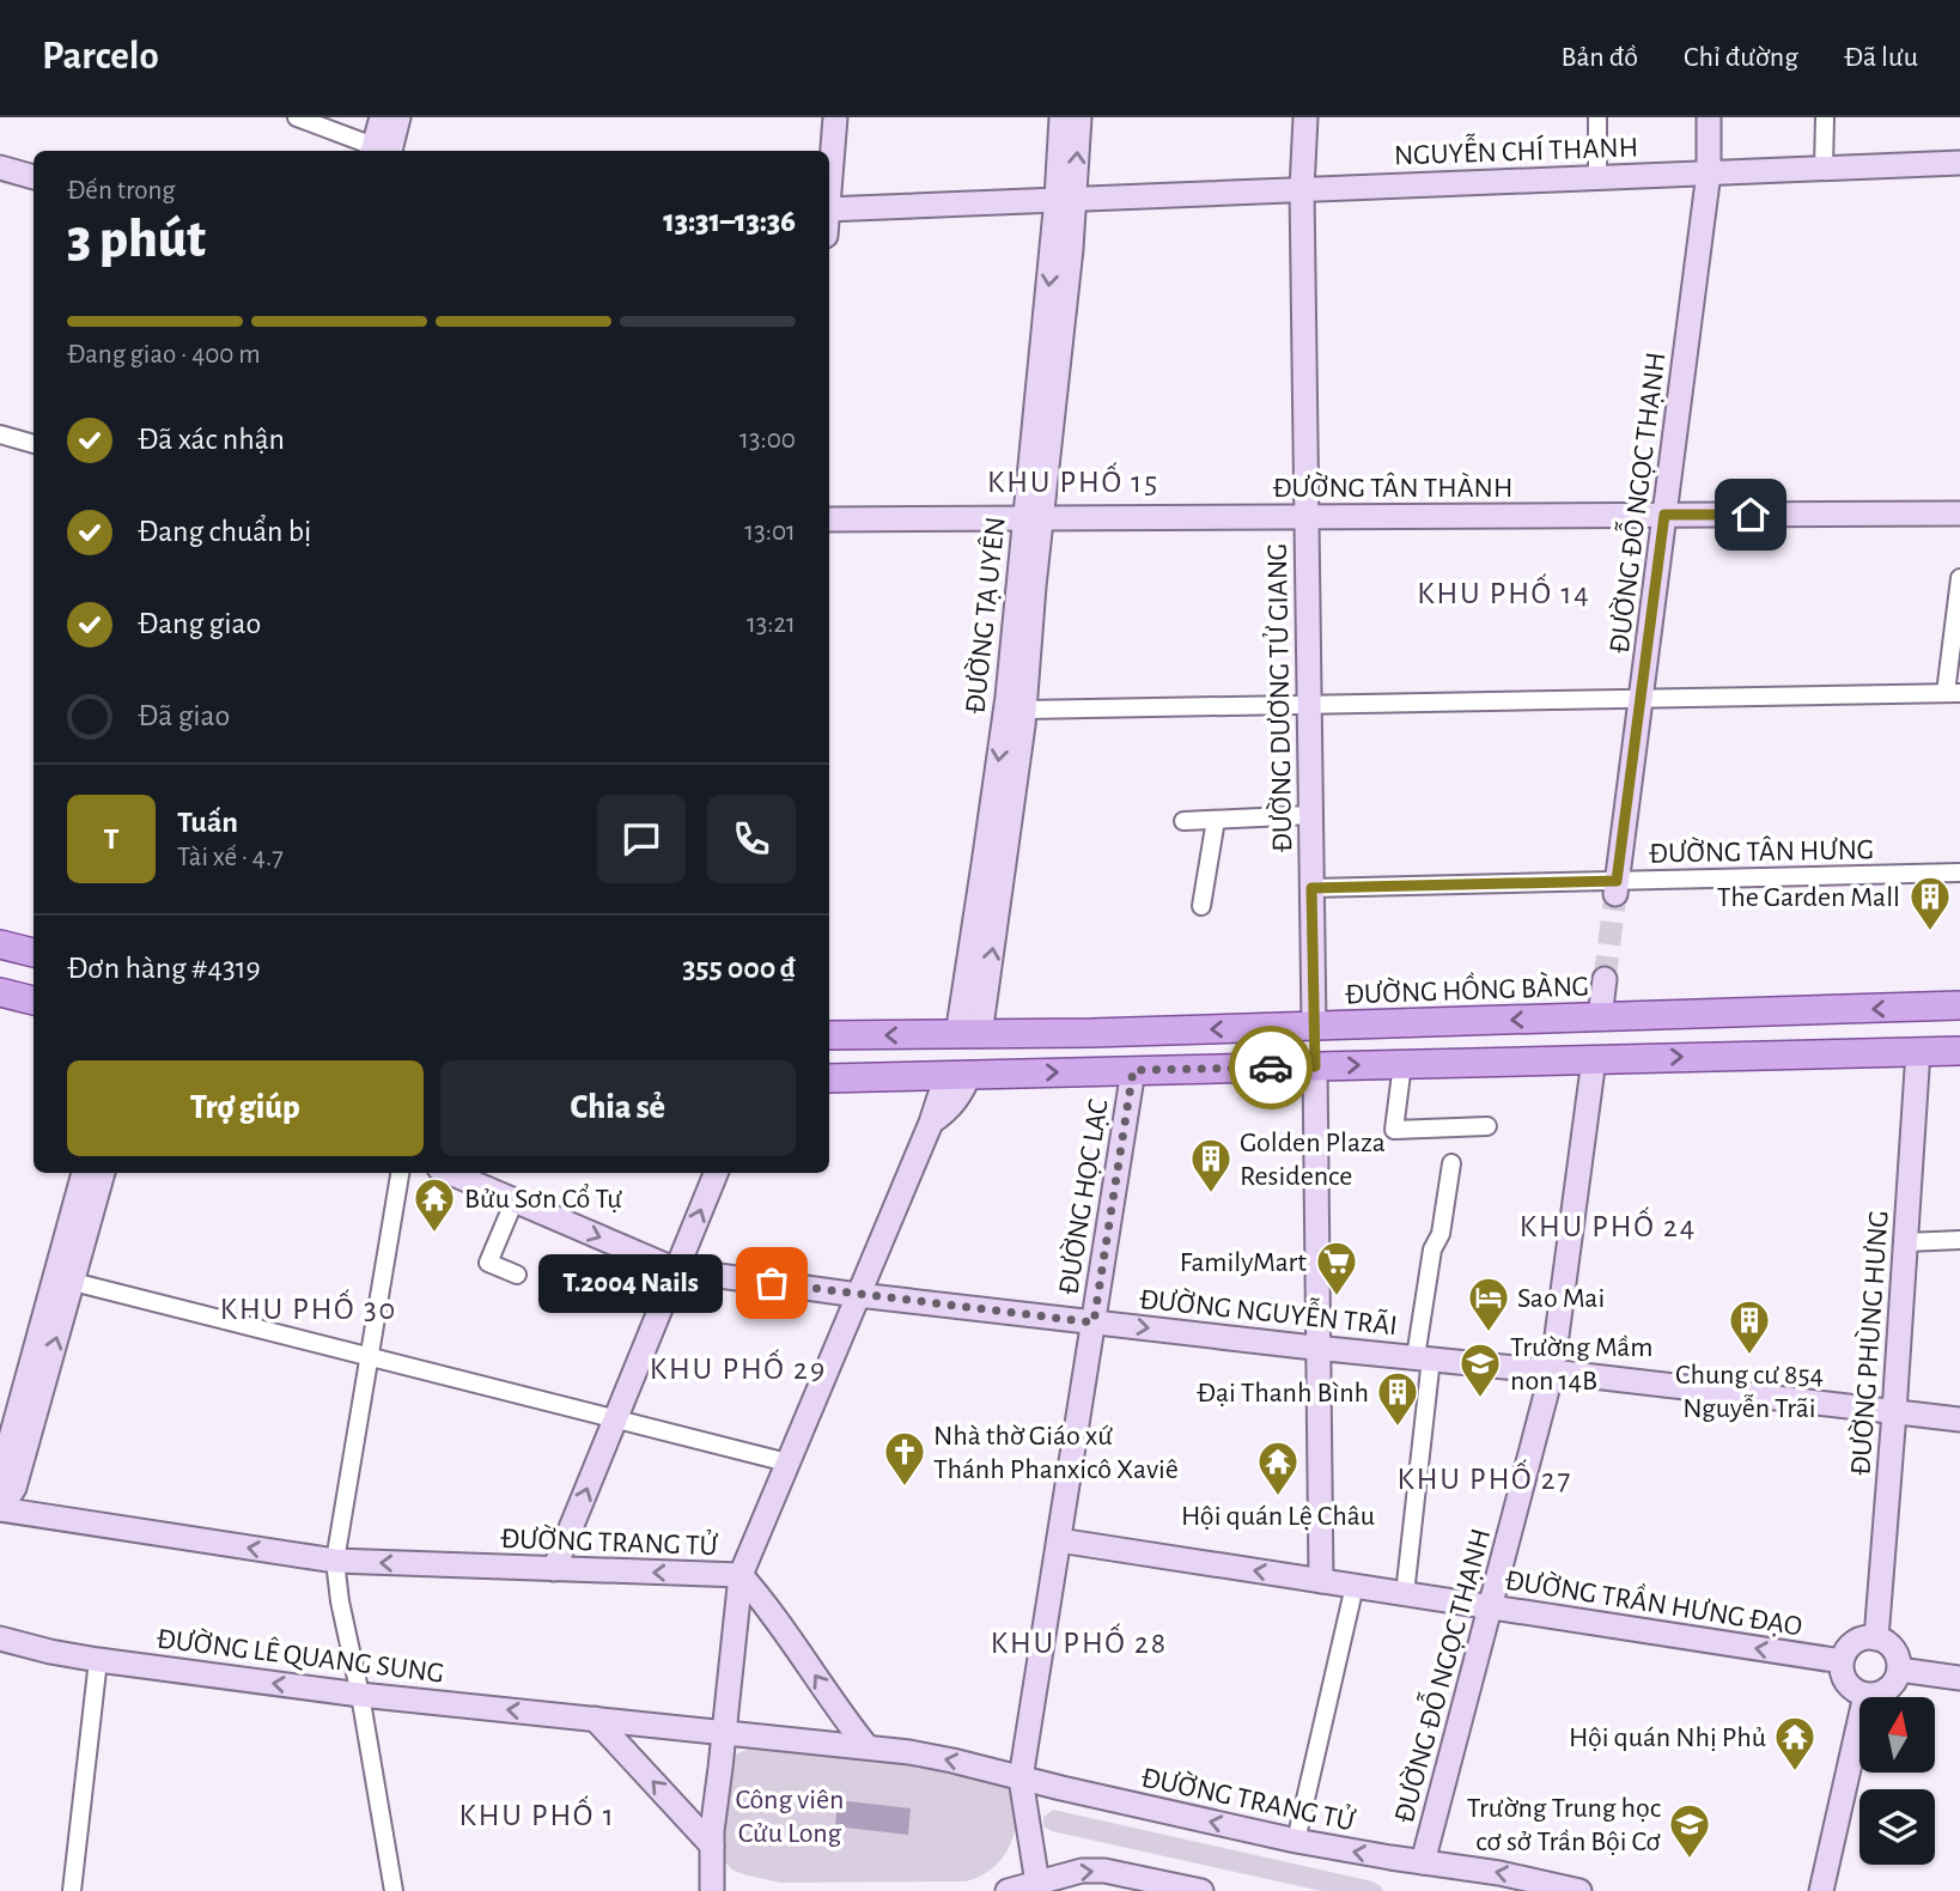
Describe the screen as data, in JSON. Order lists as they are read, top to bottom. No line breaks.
{"streets":{"main road":["ĐƯỜNG HỒNG BÀNG"],"street":["NGUYỄN CHÍ THANH","ĐƯỜNG TÂN THÀNH","ĐƯỜNG ĐỖ NGỌC THẠNH","ĐƯỜNG TẠ UYÊN","ĐƯỜNG DƯƠNG TỬ GIANG","ĐƯỜNG TÂN HƯNG","ĐƯỜNG HỌC LẠC","ĐƯỜNG NGUYỄN TRÃI","ĐƯỜNG PHÙNG HƯNG","ĐƯỜNG TRANG TỬ","ĐƯỜNG TRẦN HƯNG ĐẠO","ĐƯỜNG LÊ QUANG SUNG"]},"crossings":[["NGUYỄN CHÍ THANH","ĐƯỜNG ĐỖ NGỌC THẠNH"],["NGUYỄN CHÍ THANH","ĐƯỜNG TẠ UYÊN"],["NGUYỄN CHÍ THANH","ĐƯỜNG DƯƠNG TỬ GIANG"],["ĐƯỜNG TÂN THÀNH","ĐƯỜNG ĐỖ NGỌC THẠNH"],["ĐƯỜNG TÂN THÀNH","ĐƯỜNG TẠ UYÊN"],["ĐƯỜNG TÂN THÀNH","ĐƯỜNG DƯƠNG TỬ GIANG"],["ĐƯỜNG ĐỖ NGỌC THẠNH","ĐƯỜNG TÂN HƯNG"],["ĐƯỜNG ĐỖ NGỌC THẠNH","ĐƯỜNG NGUYỄN TRÃI"],["ĐƯỜNG ĐỖ NGỌC THẠNH","ĐƯỜNG TRANG TỬ"],["ĐƯỜNG ĐỖ NGỌC THẠNH","ĐƯỜNG TRẦN HƯNG ĐẠO"],["ĐƯỜNG TẠ UYÊN","ĐƯỜNG HỒNG BÀNG"],["ĐƯỜNG DƯƠNG TỬ GIANG","ĐƯỜNG TÂN HƯNG"],["ĐƯỜNG DƯƠNG TỬ GIANG","ĐƯỜNG HỒNG BÀNG"],["ĐƯỜNG HỌC LẠC","ĐƯỜNG NGUYỄN TRÃI"],["ĐƯỜNG HỌC LẠC","ĐƯỜNG TRANG TỬ"],["ĐƯỜNG HỌC LẠC","ĐƯỜNG TRẦN HƯNG ĐẠO"],["ĐƯỜNG NGUYỄN TRÃI","ĐƯỜNG PHÙNG HƯNG"],["ĐƯỜNG PHÙNG HƯNG","ĐƯỜNG TRẦN HƯNG ĐẠO"],["ĐƯỜNG TRANG TỬ","ĐƯỜNG LÊ QUANG SUNG"]],"one_way":["ĐƯỜNG TRẦN HƯNG ĐẠO","ĐƯỜNG LÊ QUANG SUNG"],"districts":["KHU PHỐ 15","KHU PHỐ 14","KHU PHỐ 24","KHU PHỐ 30","KHU PHỐ 29","KHU PHỐ 27","KHU PHỐ 28","KHU PHỐ 1"],"parks":["Công viên Cửu Long"],"places":{"building":["The Garden Mall","Golden Plaza Residence","Chung cư 854 Nguyễn Trãi","Đại Thanh Bình"],"temple":["Bửu Sơn Cổ Tự","Hội quán Lệ Châu","Hội quán Nhị Phủ"],"other":["T.2004 Nails"],"supermarket":["FamilyMart"],"hotel":["Sao Mai"],"school or university":["Trường Mầm non 14B","Trường Trung học cơ sở Trần Bội Cơ"],"church":["Nhà thờ Giáo xứ Thánh Phanxicô Xaviê"]},"north":"top","page":{"header":"Parcelo","nav":["Bản đồ","Chỉ đường","Đã lưu"],"heading":["3 phút","Đến trong","13:31–13:36"],"panel":["Tuấn","Tài xế · 4.7","Đơn hàng #4319","355 000 ₫"],"bar":"Đang giao · 400 m","list":[["Đã xác nhận","13:00"],["Đang chuẩn bị","13:01"],["Đang giao","13:21"],"Đã giao"],"round":"T","buttons":["Trợ giúp","Chia sẻ"],"bubble":"T.2004 Nails"}}
